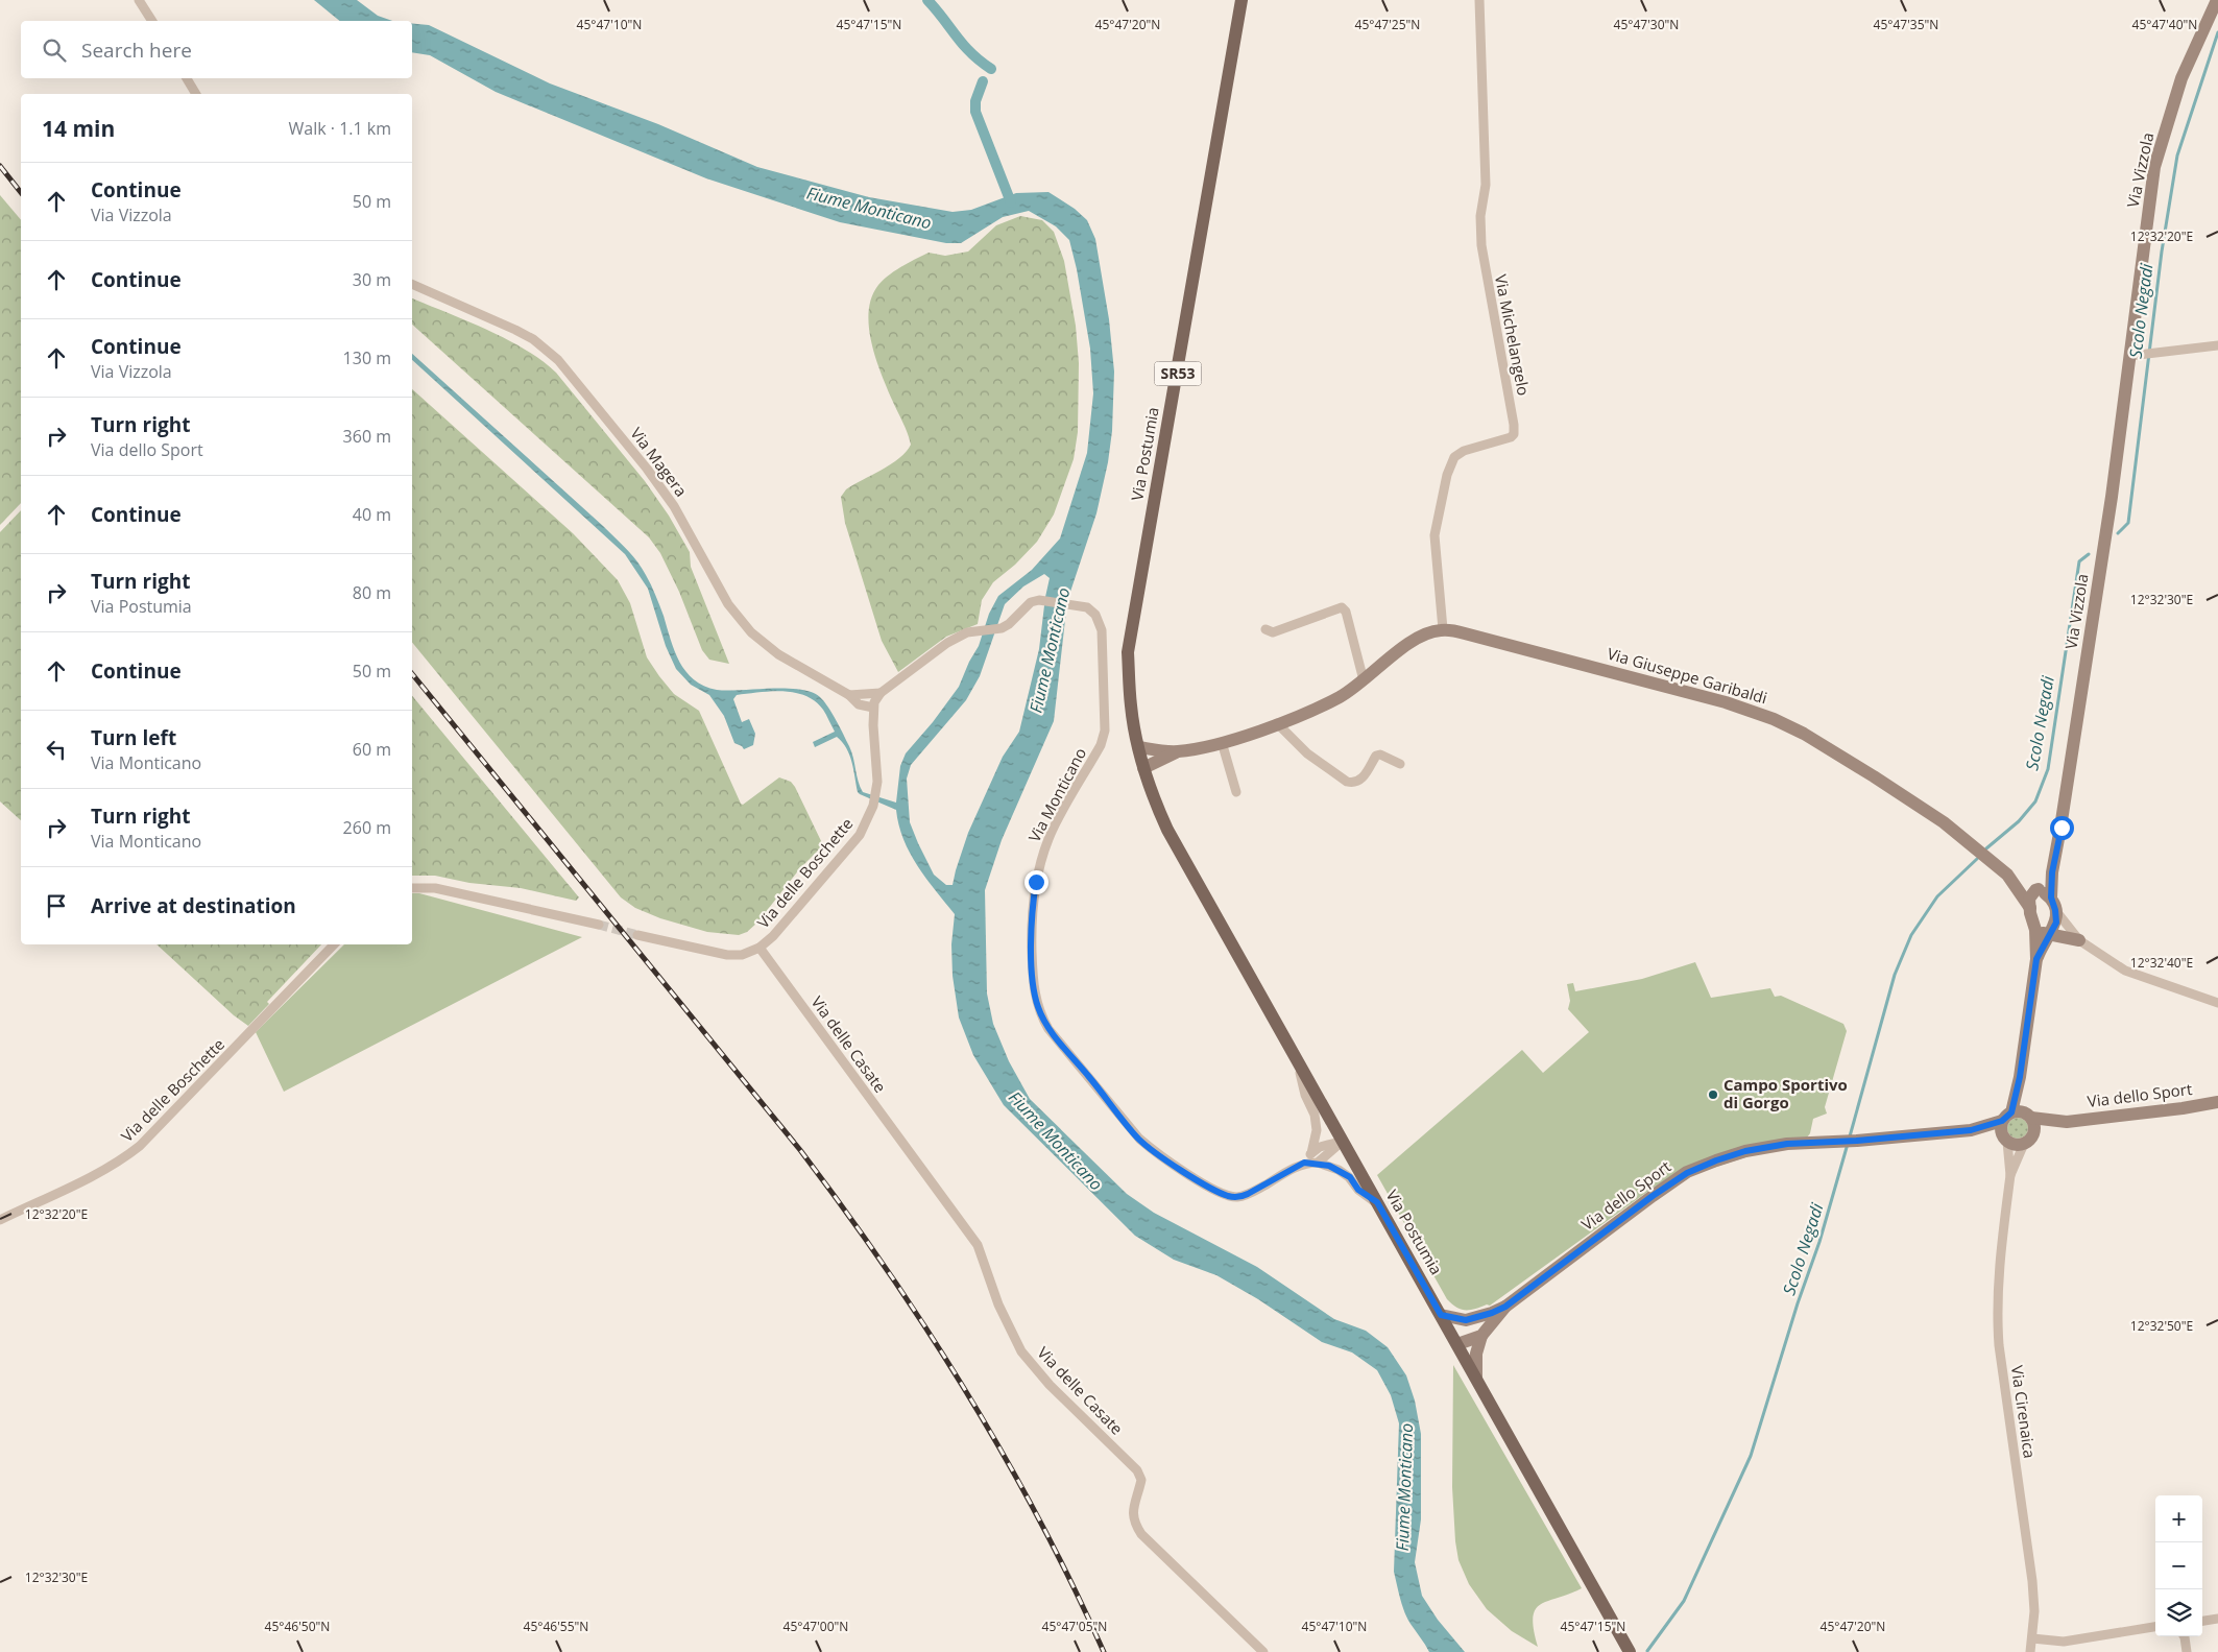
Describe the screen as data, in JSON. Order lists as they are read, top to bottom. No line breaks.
{"streets":{"main road":["SR53","Via Postumia"],"street":["Via Vizzola","Via Michelangelo","Via Magera","Via Giuseppe Garibaldi","Via Monticano","Via delle Boschette","Via delle Casate","Via dello Sport","Via Cirenaica"]},"crossings":[["Via Michelangelo","Via Giuseppe Garibaldi"],["Via Postumia","Via Giuseppe Garibaldi"],["Via Magera","Via delle Boschette"],["Via delle Boschette","Via delle Casate"],["Via dello Sport","Via Cirenaica"]],"water":["Fiume Monticano","Scolo Negadi"],"places":["Campo Sportivo di Gorgo"],"page":{"search":"Search here","heading":["14 min","Walk · 1.1 km"],"list":[["Continue","Via Vizzola","50 m"],["Continue","30 m"],["Continue","Via Vizzola","130 m"],["Turn right","Via dello Sport","360 m"],["Continue","40 m"],["Turn right","Via Postumia","80 m"],["Continue","50 m"],["Turn left","Via Monticano","60 m"],["Turn right","Via Monticano","260 m"],"Arrive at destination"],"map_buttons":["+","−"]},"coordinates":["45°47'10\"N","45°47'15\"N","45°47'20\"N","45°47'25\"N","45°47'30\"N","45°47'35\"N","45°47'40\"N","12°32'20\"E","12°32'30\"E","12°32'40\"E","12°32'50\"E","45°46'50\"N","45°46'55\"N","45°47'00\"N","45°47'05\"N"]}
